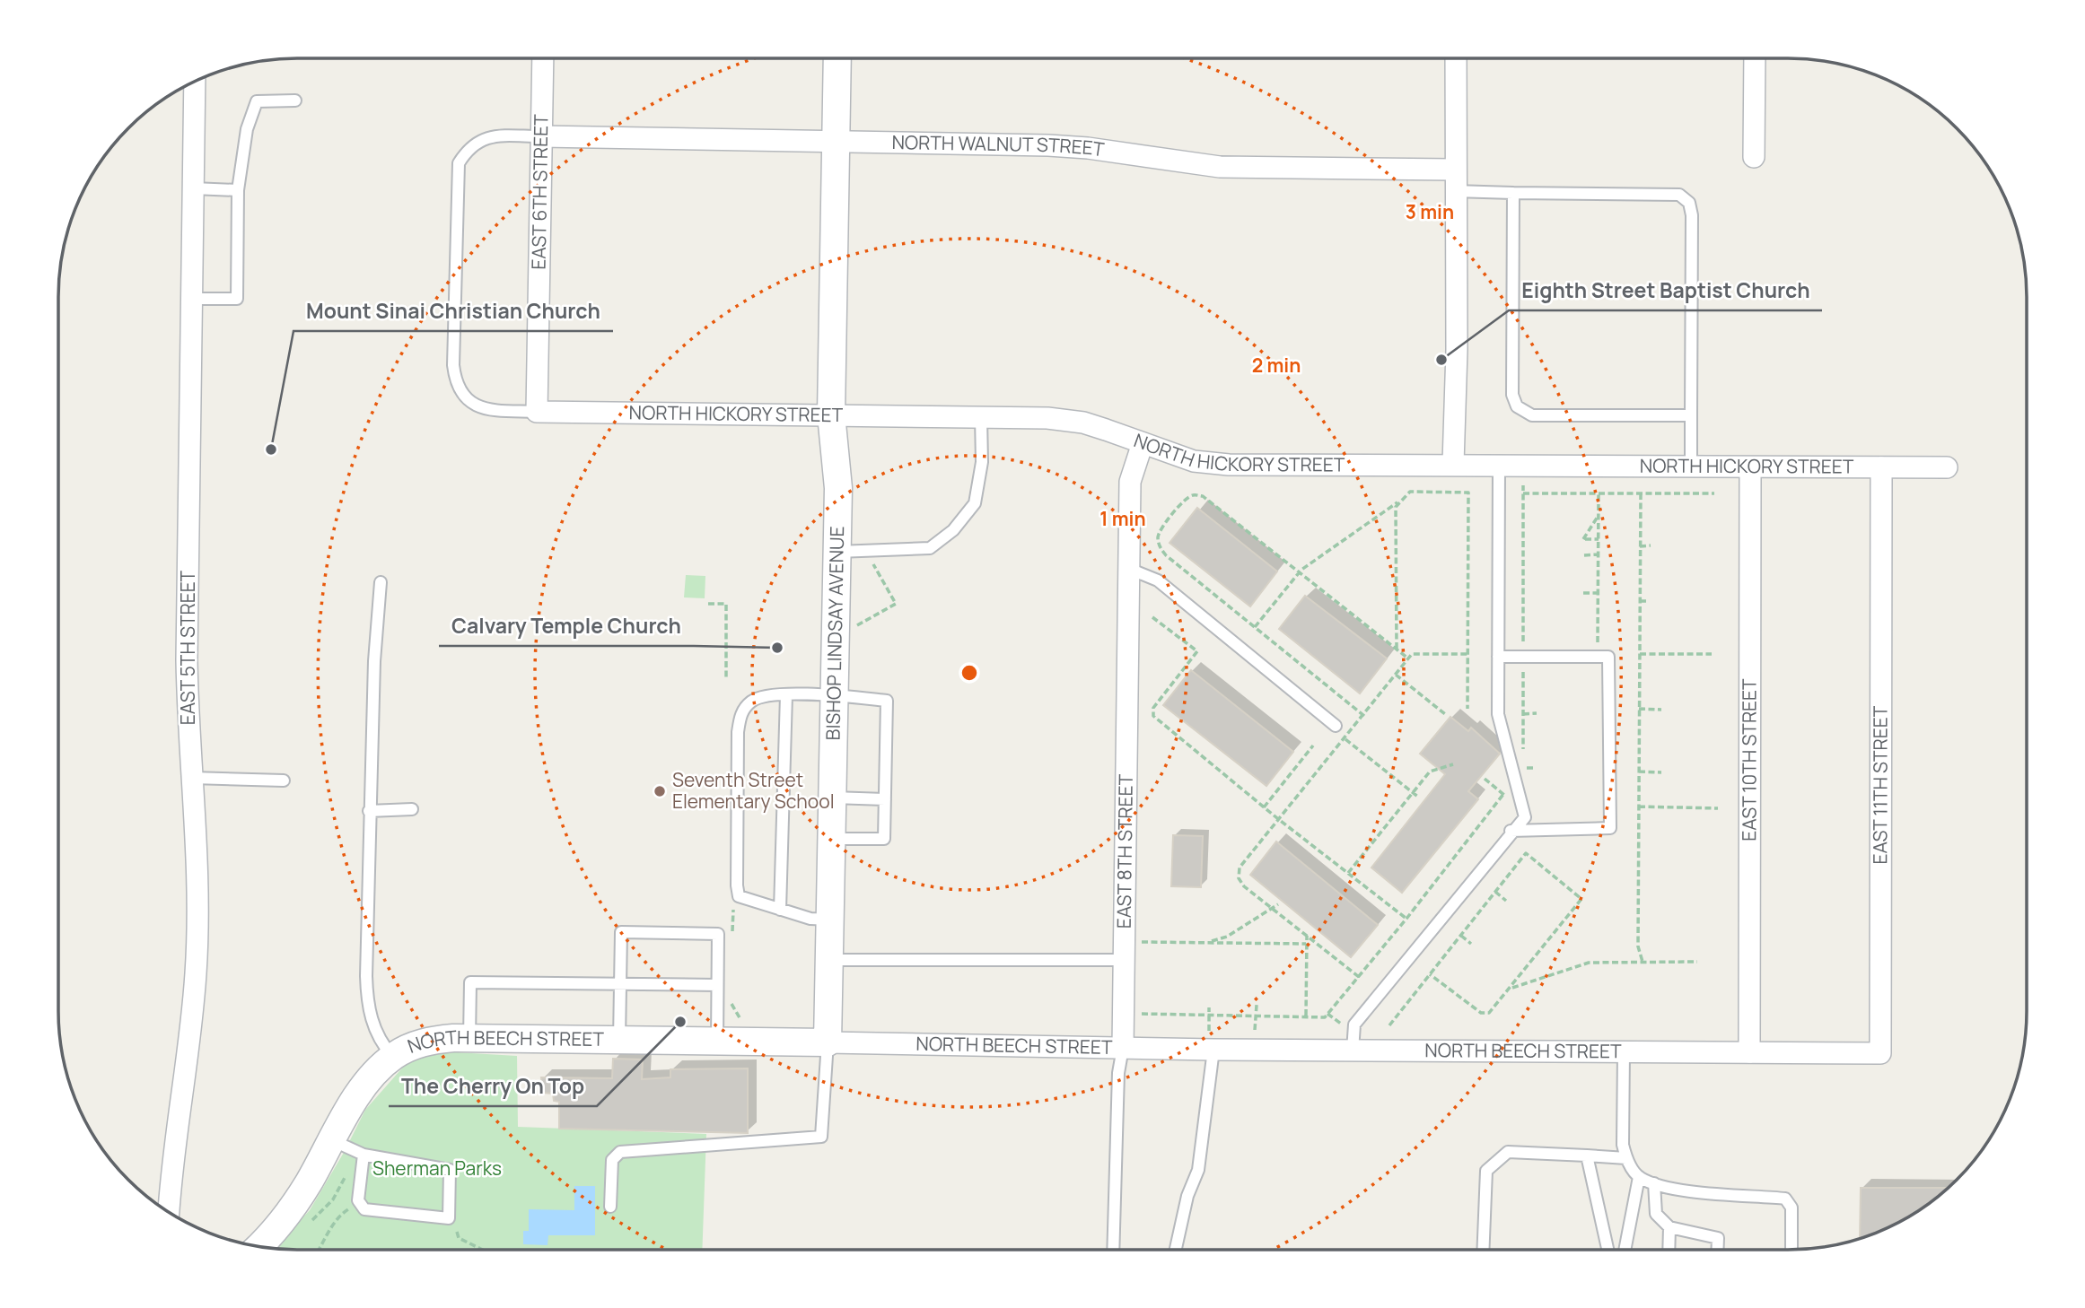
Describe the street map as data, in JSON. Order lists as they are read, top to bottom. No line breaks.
{"streets":{"street":["NORTH WALNUT STREET","EAST 6TH STREET","NORTH HICKORY STREET","BISHOP LINDSAY AVENUE","EAST 5TH STREET","EAST 10TH STREET","EAST 11TH STREET","EAST 8TH STREET","NORTH BEECH STREET"]},"crossings":[["NORTH WALNUT STREET","EAST 6TH STREET"],["NORTH WALNUT STREET","BISHOP LINDSAY AVENUE"],["EAST 6TH STREET","NORTH HICKORY STREET"],["NORTH HICKORY STREET","BISHOP LINDSAY AVENUE"],["NORTH HICKORY STREET","EAST 10TH STREET"],["NORTH HICKORY STREET","EAST 11TH STREET"],["NORTH HICKORY STREET","EAST 8TH STREET"],["BISHOP LINDSAY AVENUE","NORTH BEECH STREET"],["EAST 10TH STREET","NORTH BEECH STREET"],["EAST 11TH STREET","NORTH BEECH STREET"],["EAST 8TH STREET","NORTH BEECH STREET"]],"parks":["Sherman Parks"],"places":["Eighth Street Baptist Church","Mount Sinai Christian Church","Calvary Temple Church","Seventh Street Elementary School","The Cherry On Top"],"rings":["3 min","2 min","1 min"]}
